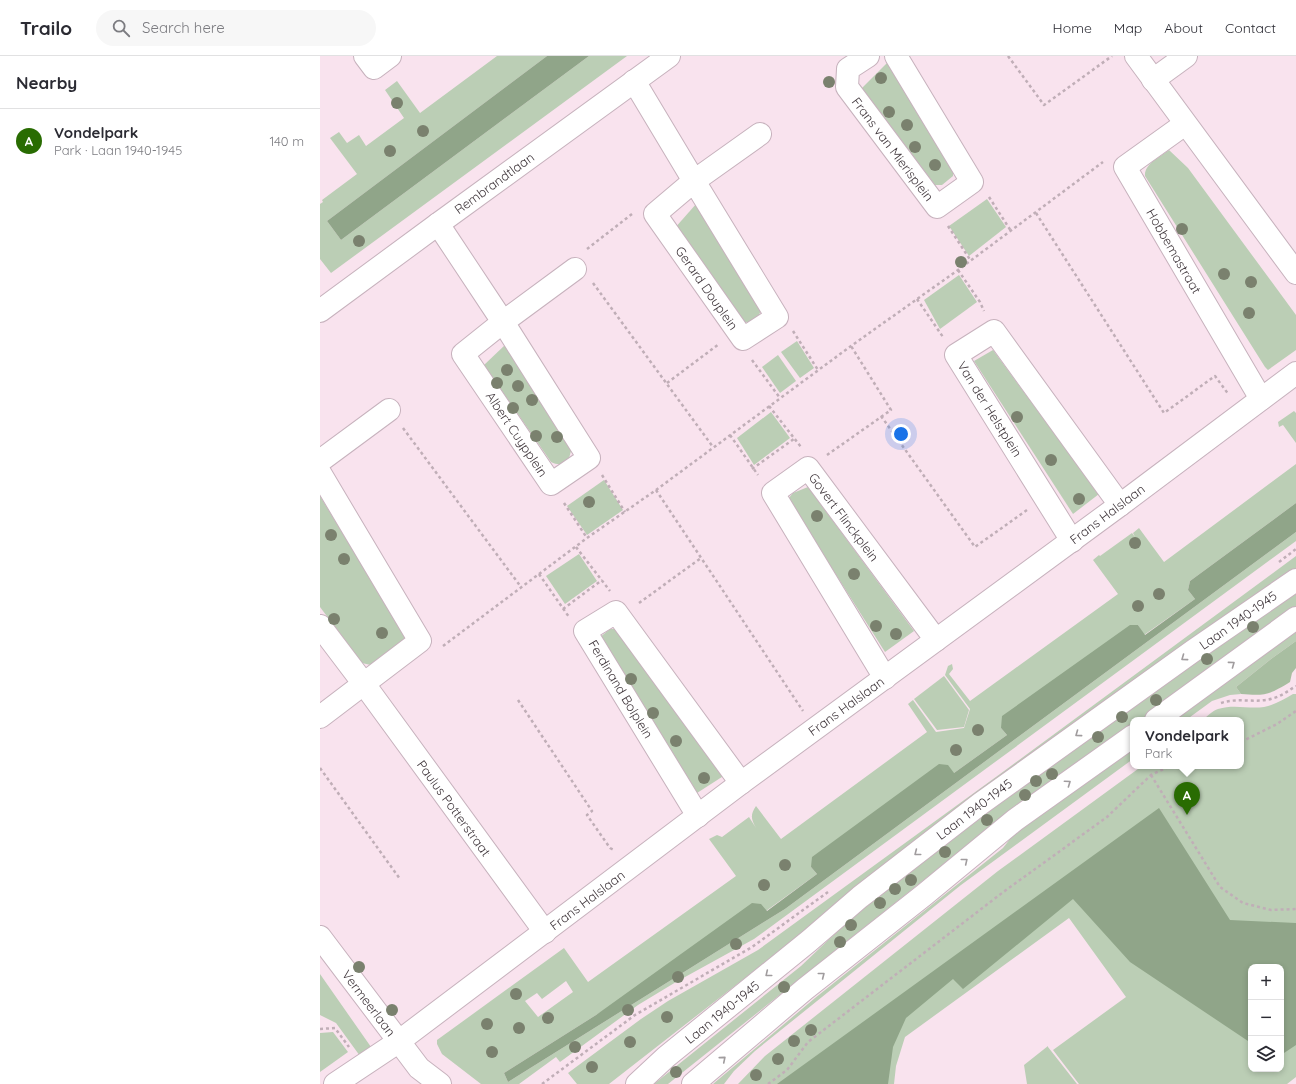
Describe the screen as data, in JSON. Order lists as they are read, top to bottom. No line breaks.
{"streets":{"street":["Frans van Mierisplein","Rembrandtlaan","Hobbemastraat","Gerard Douplein","Van der Helstplein","Albert Cuypplein","Frans Halslaan","Govert Flinckplein","Laan 1940-1945","Ferdinand Bolplein","Paulus Potterstraat","Vermeerlaan"]},"crossings":[["Hobbemastraat","Frans Halslaan"],["Van der Helstplein","Frans Halslaan"],["Frans Halslaan","Govert Flinckplein"],["Frans Halslaan","Ferdinand Bolplein"],["Frans Halslaan","Paulus Potterstraat"],["Frans Halslaan","Vermeerlaan"]],"page":{"header":"Trailo","search":"Search here","nav":["Home","Map","About","Contact"],"heading":"Nearby","list":[{"mark":"A","name":"Vondelpark","note":"Park · Laan 1940-1945","value":"140 m"}],"popup":["Vondelpark","Park"],"pins":"A","map_buttons":["+","−"]}}
